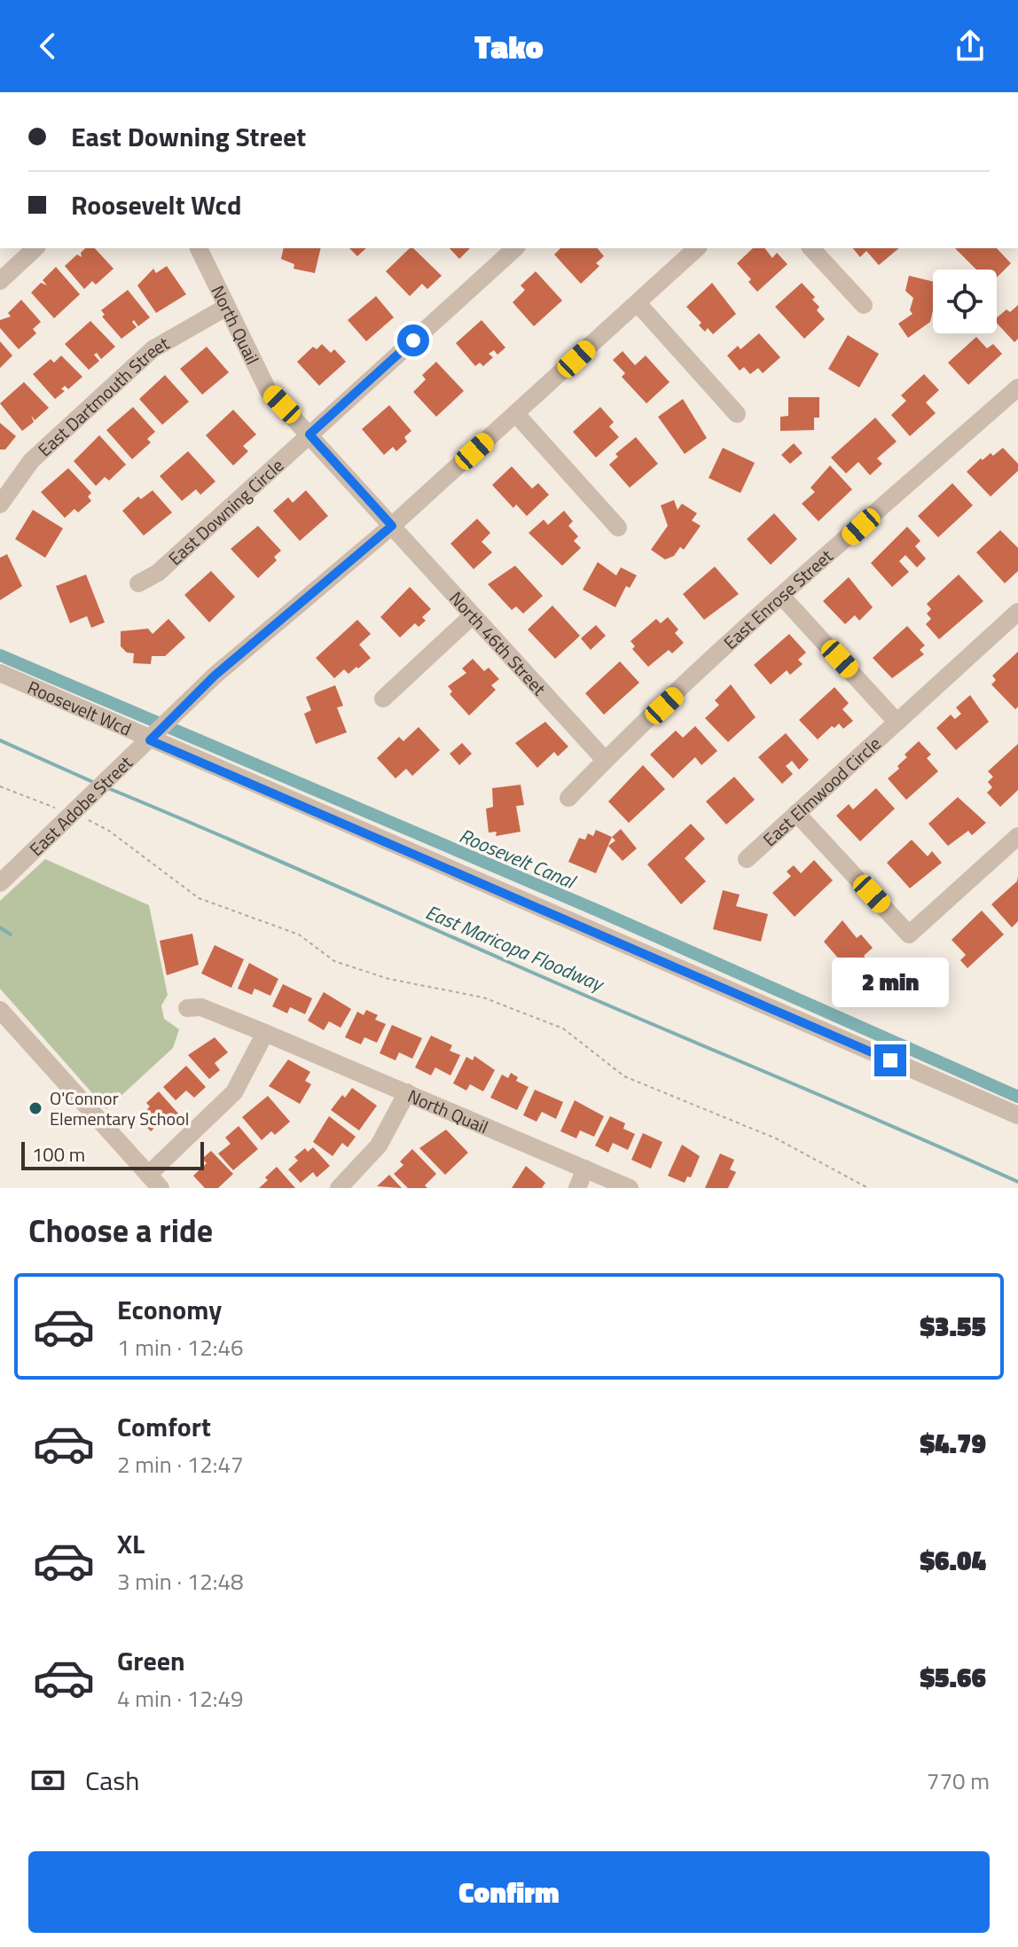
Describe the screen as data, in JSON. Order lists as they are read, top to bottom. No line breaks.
{"streets":{"street":["North Quail","East Dartmouth Street","East Downing Circle","East Enrose Street","North 46th Street","Roosevelt Wcd","East Elmwood Circle","East Adobe Street"]},"crossings":[["North Quail","East Dartmouth Street"],["North Quail","East Downing Circle"],["North Quail","North 46th Street"],["North Quail","East Adobe Street"],["East Enrose Street","North 46th Street"],["North 46th Street","East Adobe Street"],["Roosevelt Wcd","East Adobe Street"]],"water":["Roosevelt Canal","East Maricopa Floodway"],"places":["O'Connor Elementary School"],"scale_bar":"100 m","page":{"header":"Tako","banner":["East Downing Street","Roosevelt Wcd"],"bubble":"2 min","scale":"100 m","heading":"Choose a ride","list":[{"name":"Economy","note":"1 min · 12:46","value":"$3.55"},{"name":"Comfort","note":"2 min · 12:47","value":"$4.79"},{"name":"XL","note":"3 min · 12:48","value":"$6.04"},{"name":"Green","note":"4 min · 12:49","value":"$5.66"}],"pay":["Cash","770 m"],"buttons":"Confirm"}}
